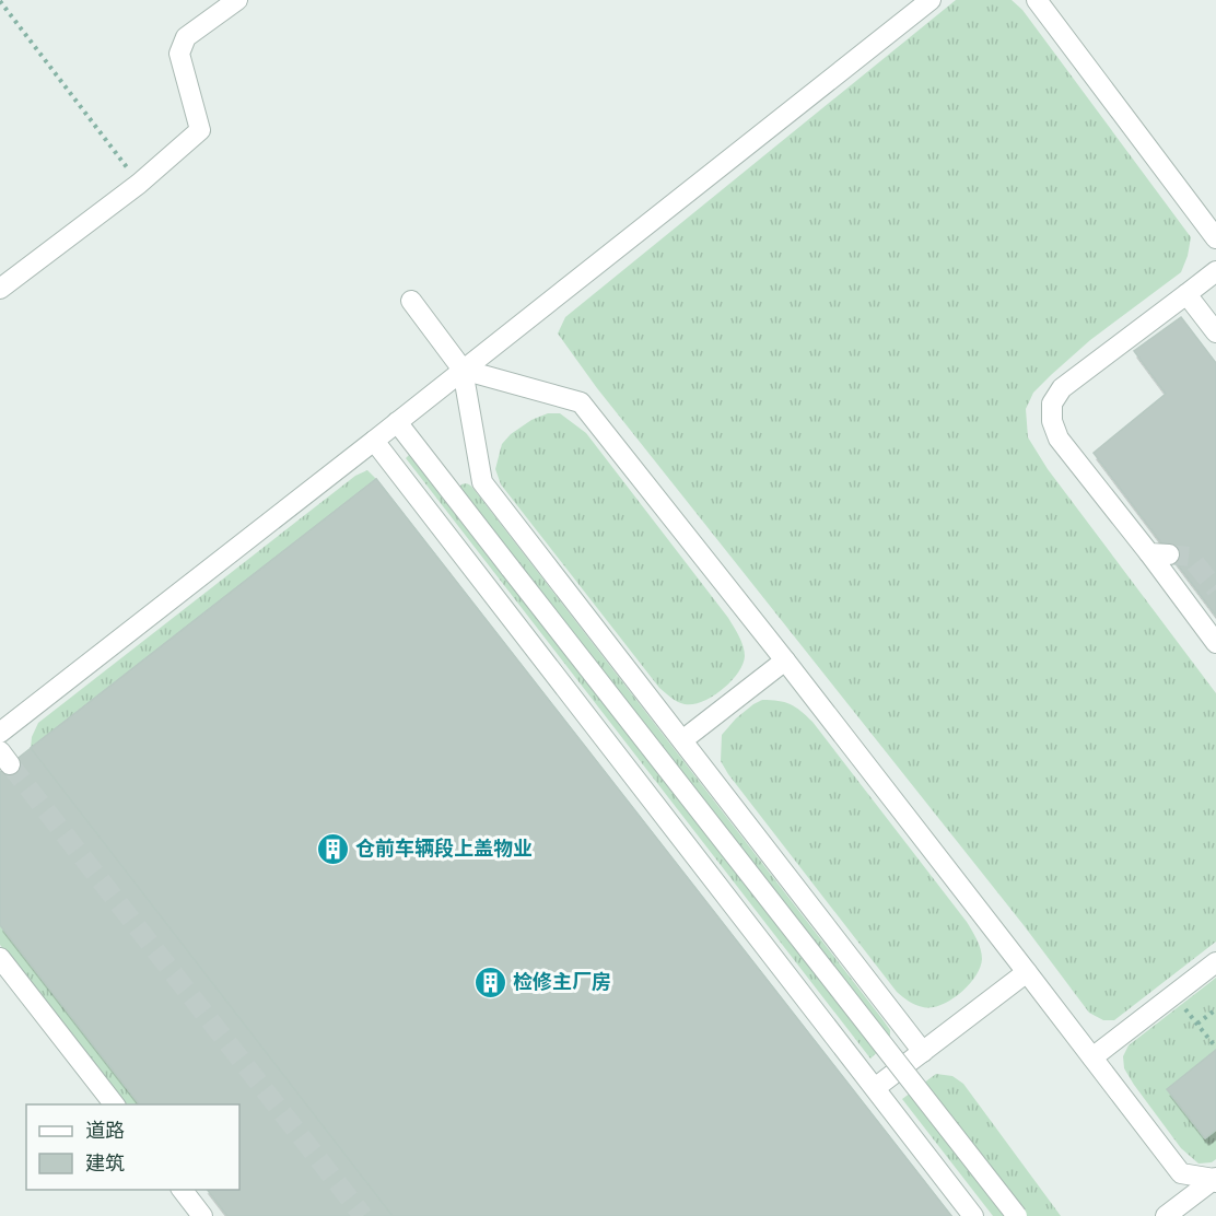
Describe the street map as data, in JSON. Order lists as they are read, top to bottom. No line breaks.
{"places":{"building":["仓前车辆段上盖物业","检修主厂房"]},"legend":["道路","建筑"]}
